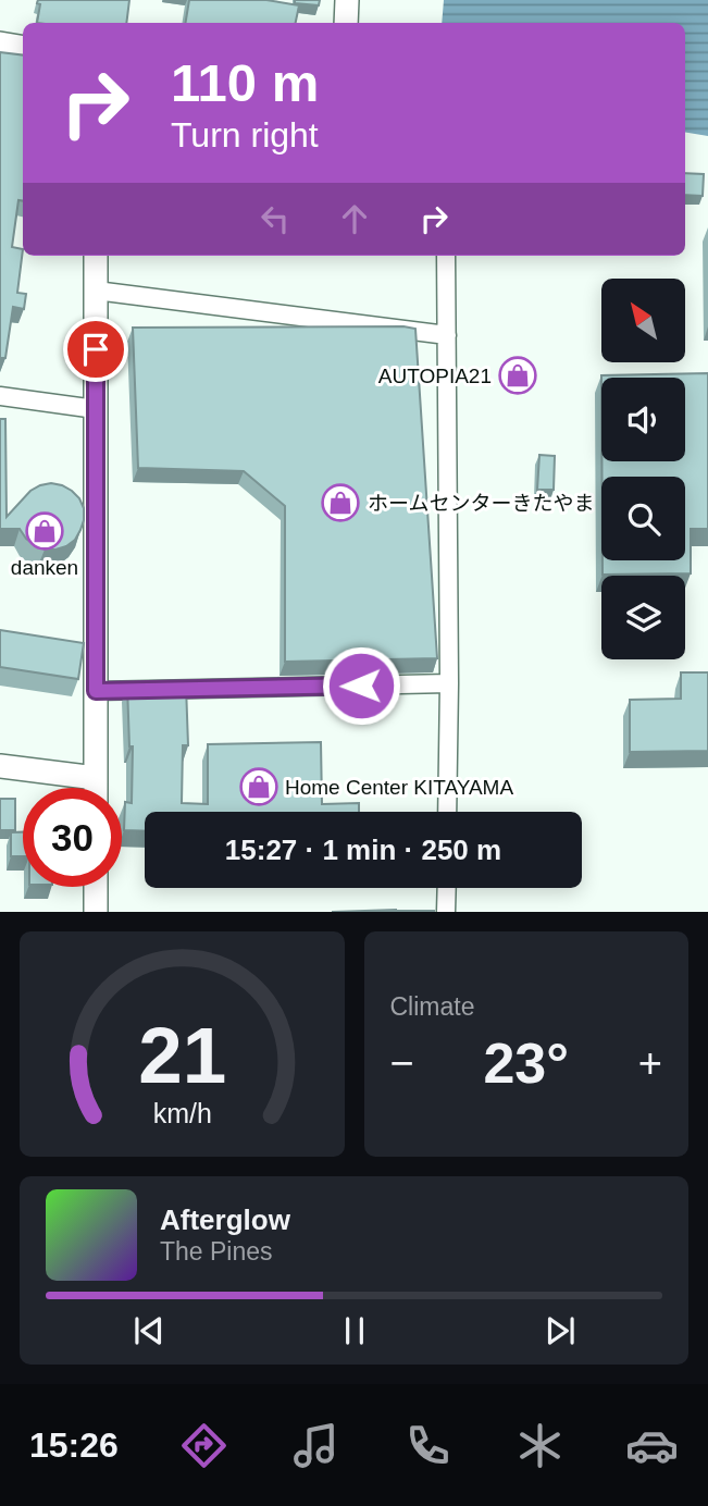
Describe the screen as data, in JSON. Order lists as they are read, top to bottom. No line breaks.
{"places":{"shop":["AUTOPIA21","ホームセンターきたやま","danken","Home Center KITAYAMA"]},"north":"top left","page":{"turn":["110 m","Turn right"],"limit":"30","trip":"15:27 · 1 min · 250 m","tile":"Climate","heat":["−","23°","+"],"song":["Afterglow","The Pines"],"tabs":"15:26","gauge":["21","km/h"]}}
